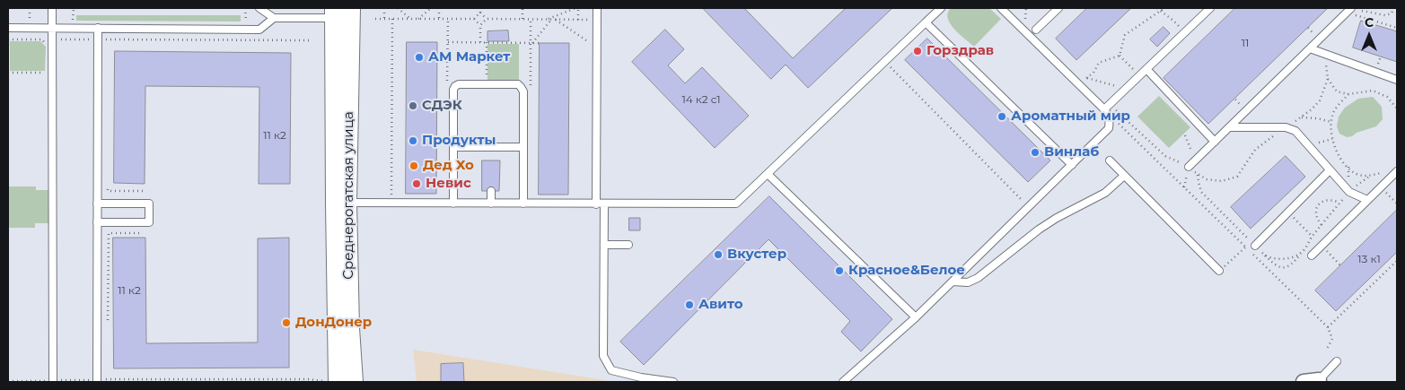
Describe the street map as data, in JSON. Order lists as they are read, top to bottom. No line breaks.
{"streets":{"street":["Среднерогатская улица"]},"places":["Горздрав","АМ Маркет","СДЭК","Ароматный мир","Продукты","Винлаб","Дед Хо","Невис","Вкустер","Красное&Белое","Авито","ДонДонер"],"house_numbers":["11","14 к2 с1","11 к2","13 к1","11 к2"],"north":"top"}
